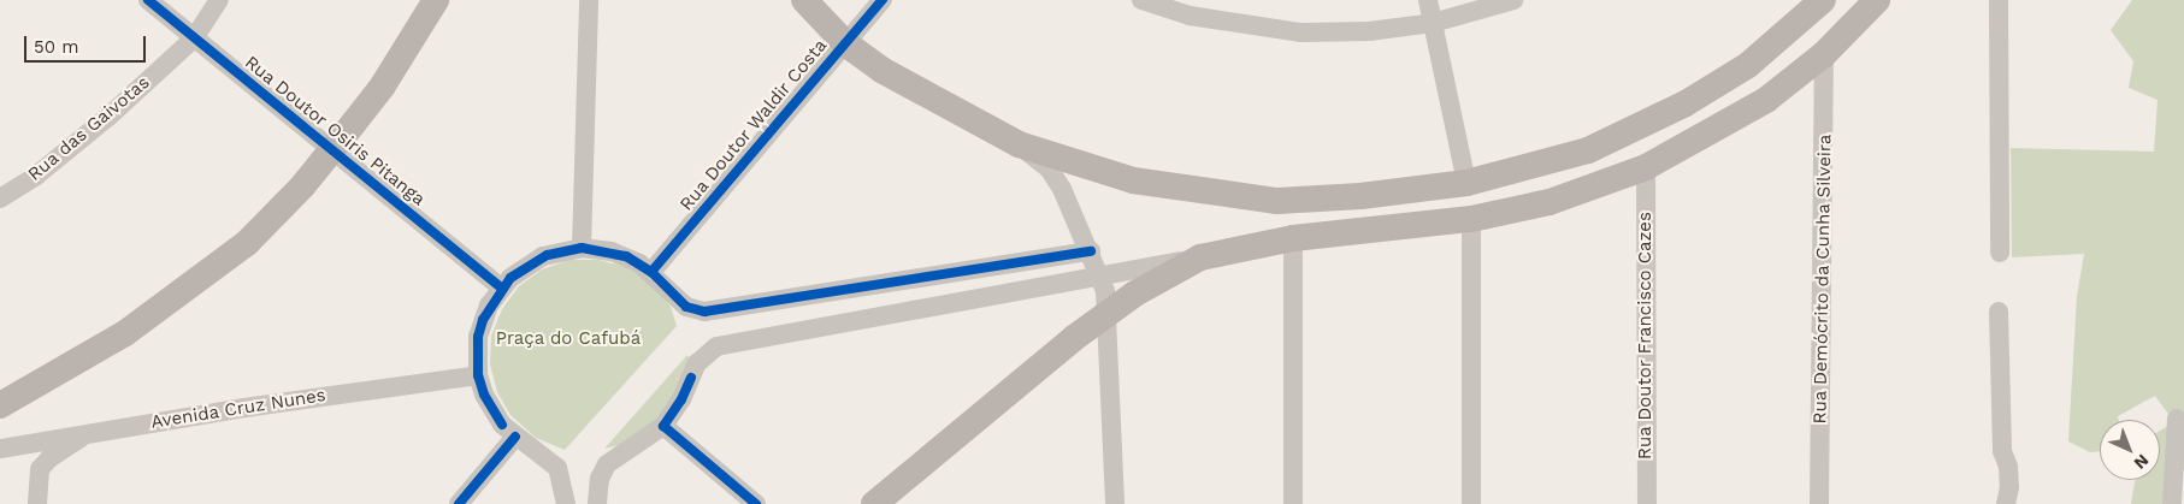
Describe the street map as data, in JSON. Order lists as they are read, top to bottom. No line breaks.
{"streets":{"street":["Rua Doutor Waldir Costa","Rua das Gaivotas","Rua Doutor Osiris Pitanga","Rua Demócrito da Cunha Silveira","Rua Doutor Francisco Cazes","Avenida Cruz Nunes"]},"crossings":[["Rua das Gaivotas","Rua Doutor Osiris Pitanga"]],"parks":["Praça do Cafubá"],"scale_bar":"50 m","north":"bottom right"}
